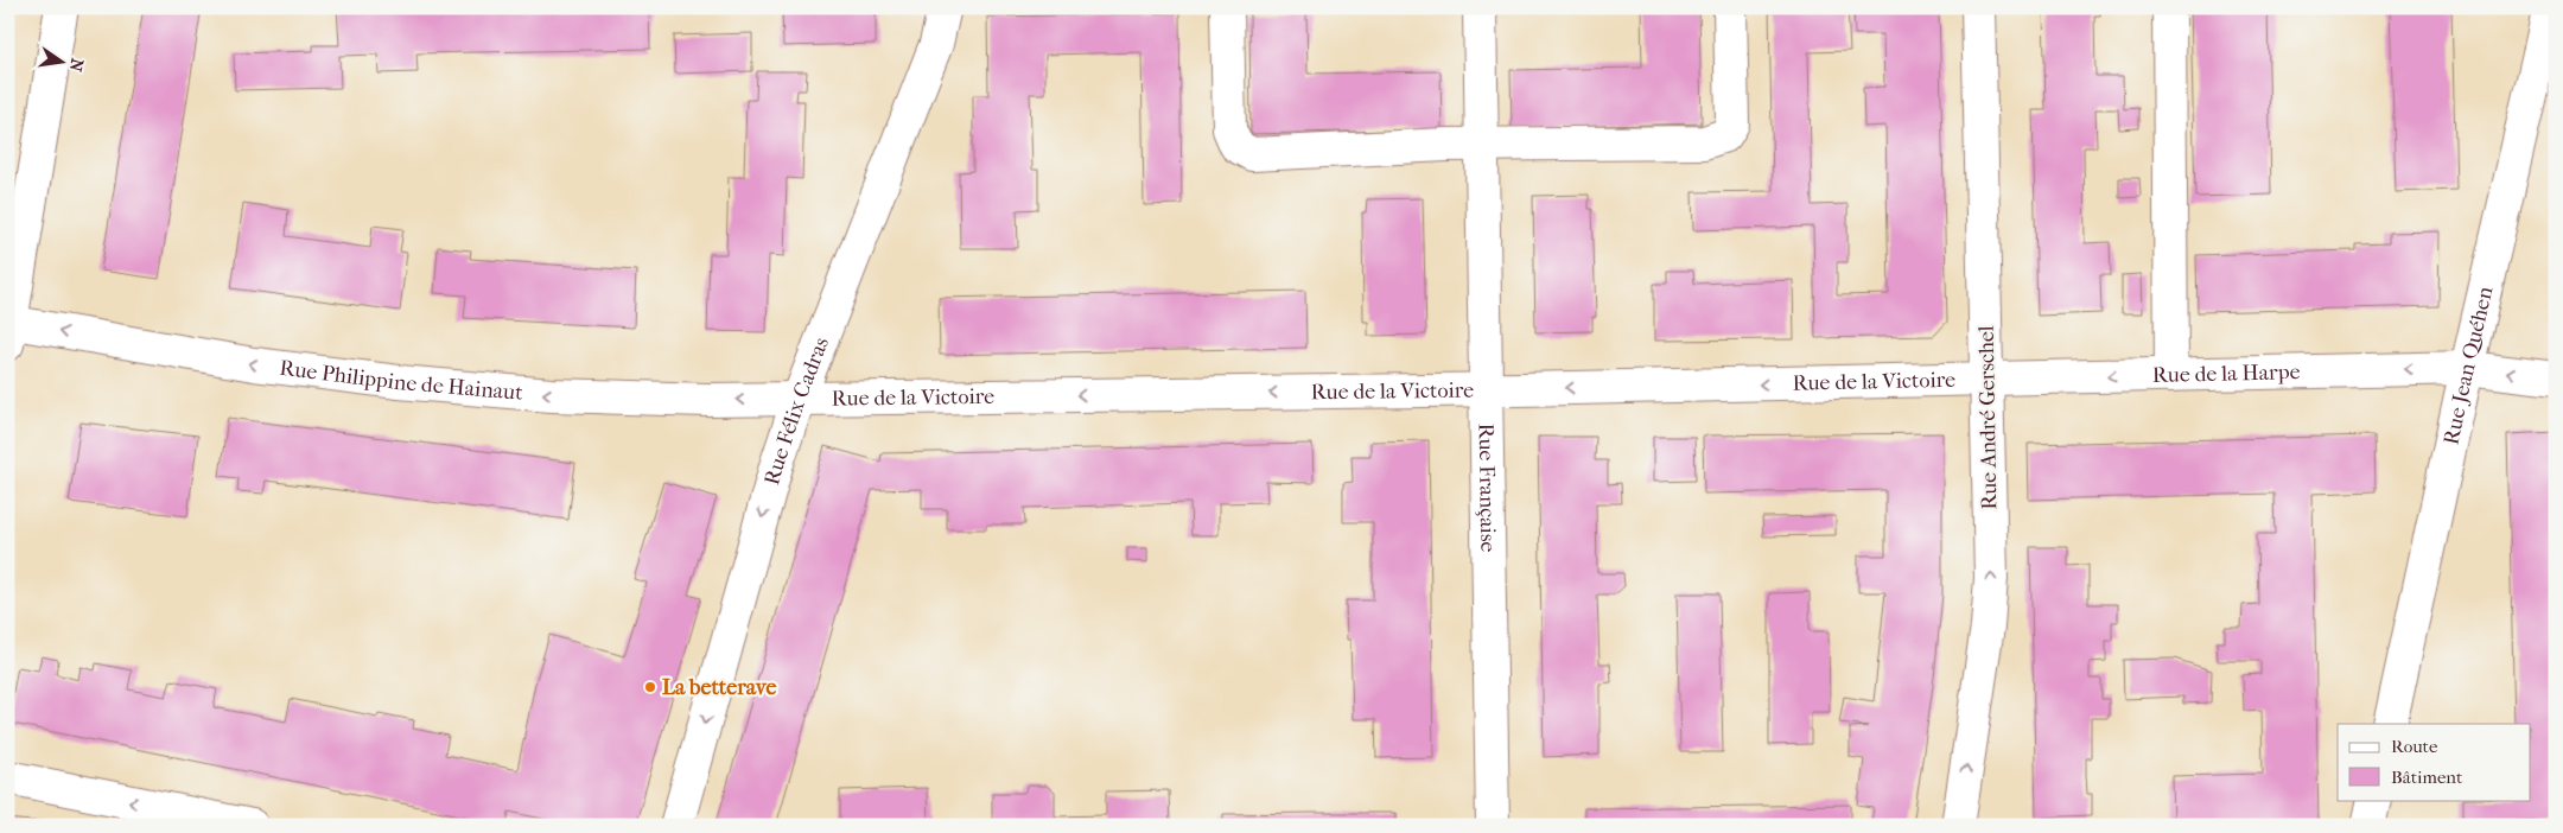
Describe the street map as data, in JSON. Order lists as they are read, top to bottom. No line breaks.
{"streets":{"street":["Rue Jean Quéhen","Rue de la Harpe","Rue Philippine de Hainaut","Rue de la Victoire","Rue Félix Cadras","Rue André Gerschel","Rue Française"]},"crossings":[["Rue Jean Quéhen","Rue de la Harpe"],["Rue de la Harpe","Rue de la Victoire"],["Rue de la Harpe","Rue André Gerschel"],["Rue Philippine de Hainaut","Rue de la Victoire"],["Rue Philippine de Hainaut","Rue Félix Cadras"],["Rue de la Victoire","Rue Félix Cadras"],["Rue de la Victoire","Rue André Gerschel"],["Rue de la Victoire","Rue Française"]],"one_way":["Rue de la Harpe","Rue Philippine de Hainaut","Rue de la Victoire","Rue Félix Cadras","Rue André Gerschel"],"places":["La betterave"],"legend":["Route","Bâtiment"],"north":"right"}
